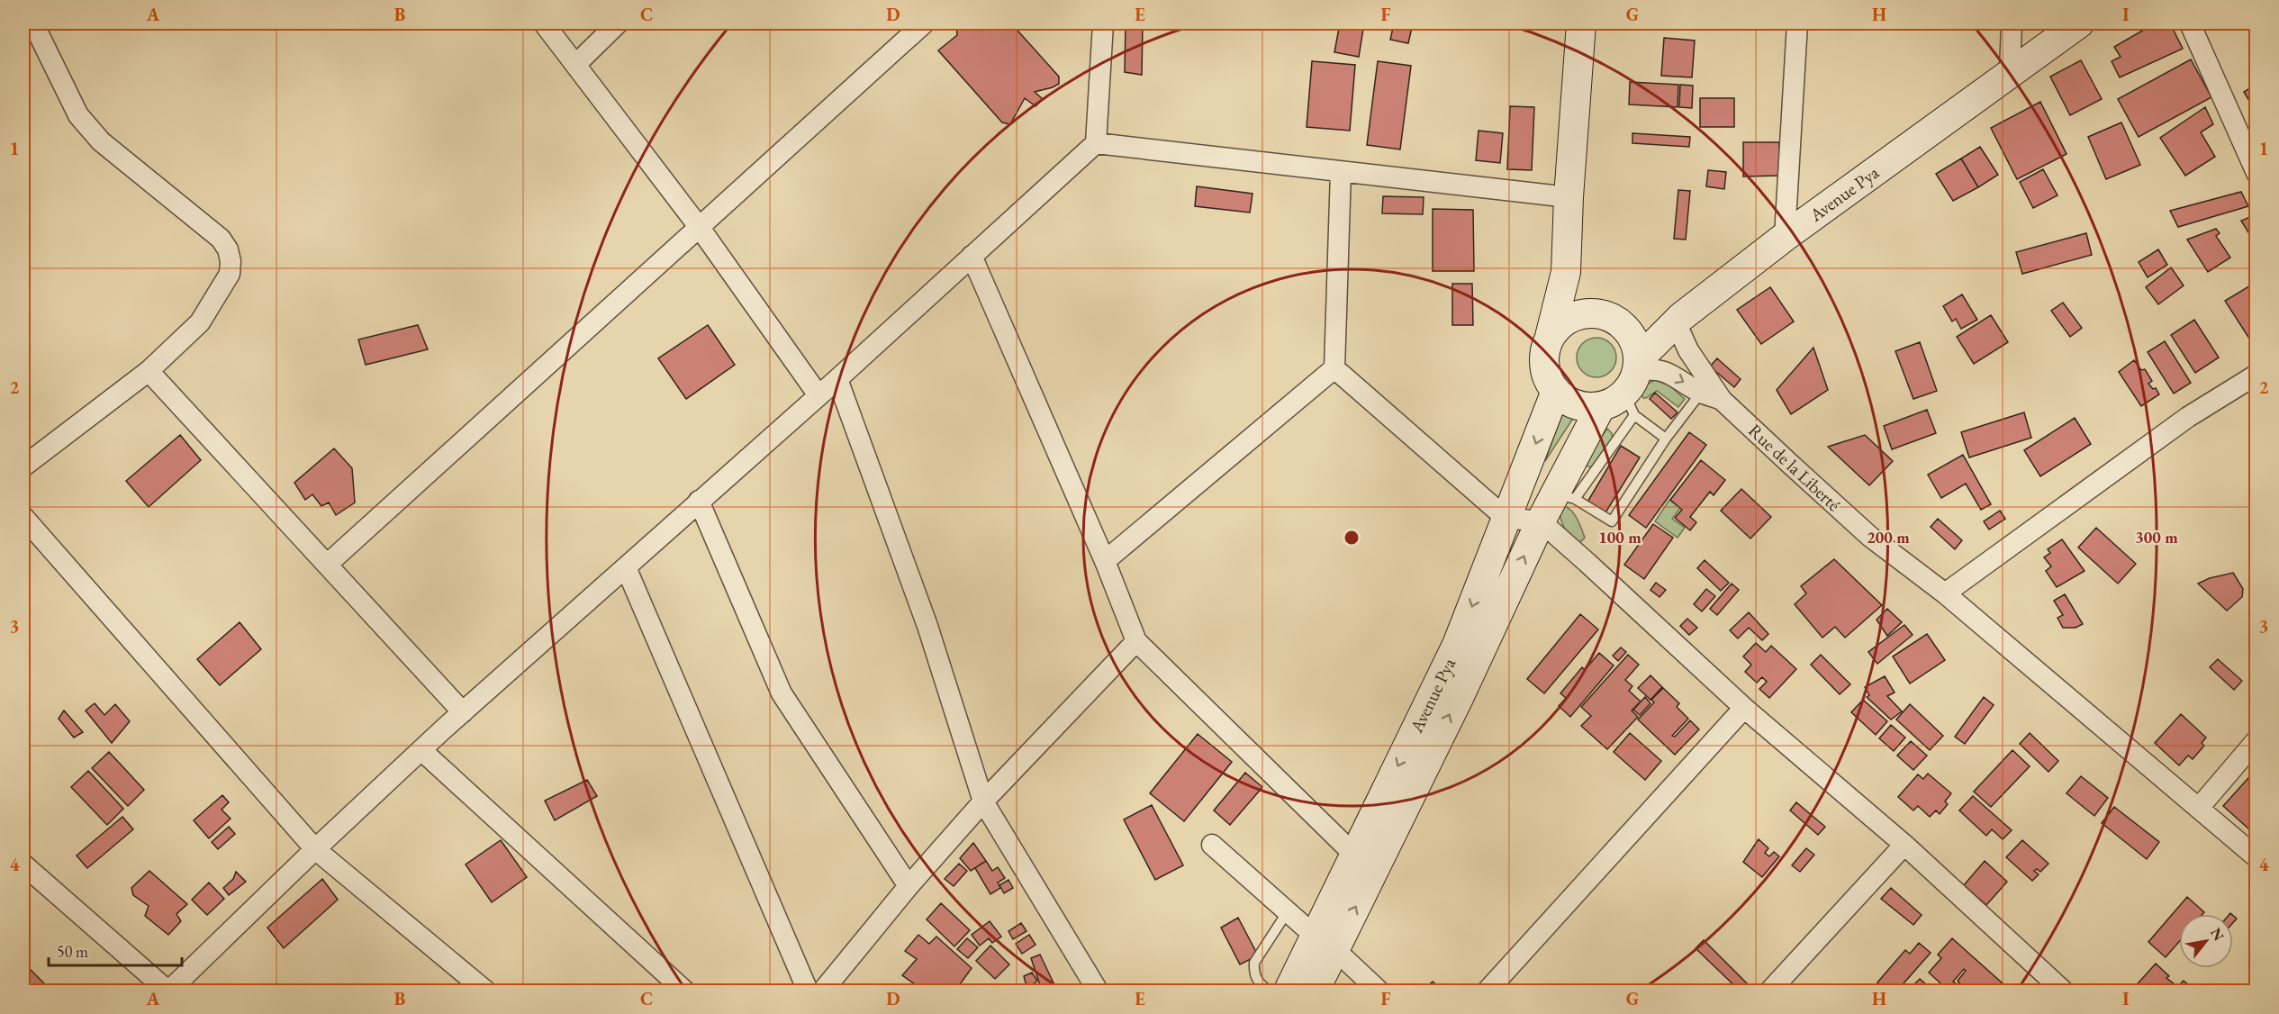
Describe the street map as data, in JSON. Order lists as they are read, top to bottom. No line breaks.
{"streets":{"main road":["Avenue Pya"],"street":["Rue de la Liberté"]},"scale_bar":"50 m","north":"top right","grid":{"columns":["A","B","C","D","E","F","G","H","I"],"rows":["1","2","3","4"]},"rings":["100 m","200 m","300 m"]}
